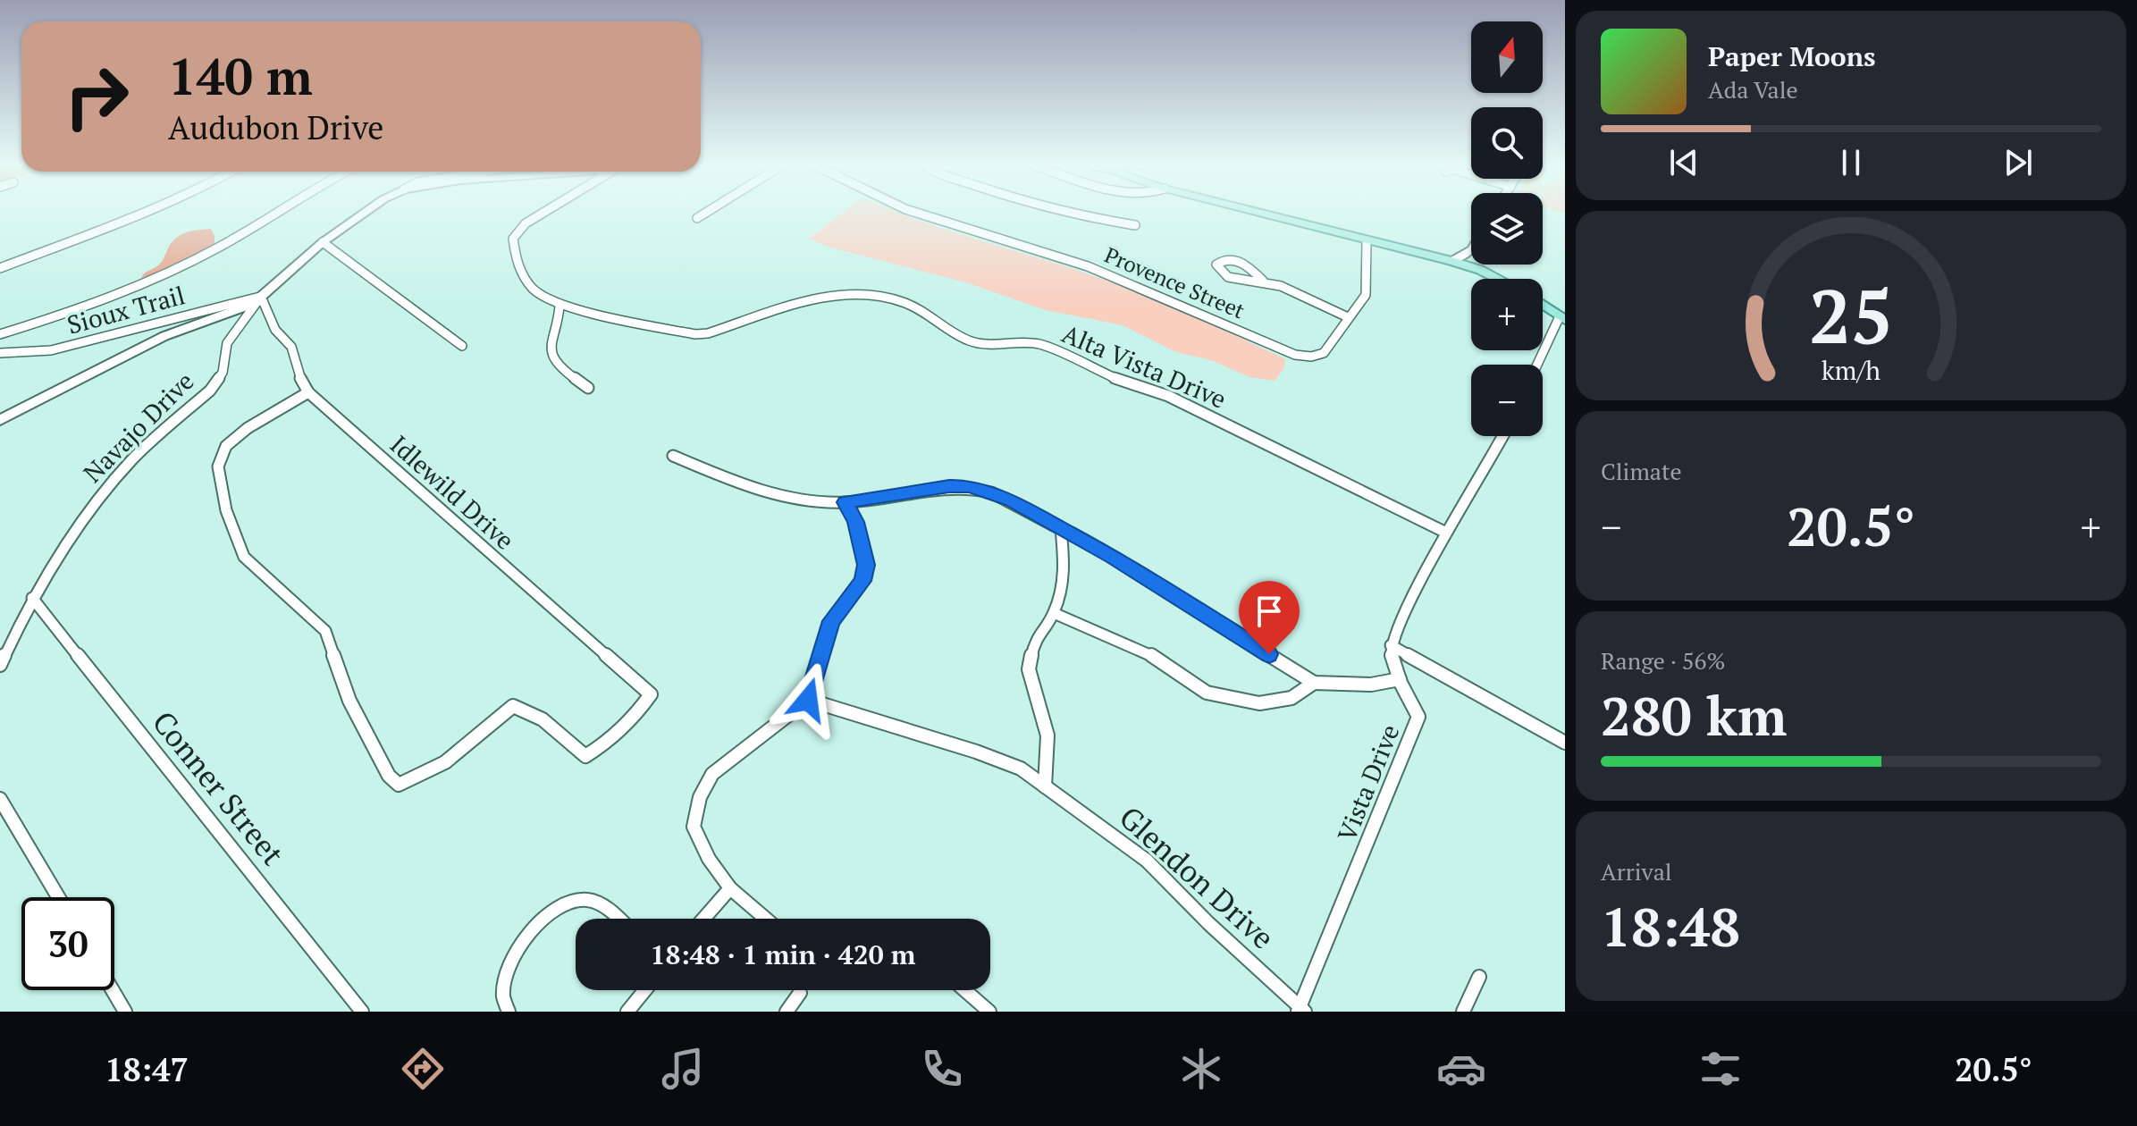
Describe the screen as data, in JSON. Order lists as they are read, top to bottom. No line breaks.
{"streets":{"street":["Provence Street","Sioux Trail","Alta Vista Drive","Navajo Drive","Idlewild Drive","Vista Drive","Conner Street","Glendon Drive"]},"crossings":[["Sioux Trail","Navajo Drive"],["Sioux Trail","Idlewild Drive"],["Navajo Drive","Idlewild Drive"],["Navajo Drive","Conner Street"],["Vista Drive","Glendon Drive"]],"north":"top","page":{"map_buttons":["+","−"],"turn":["140 m","Audubon Drive"],"song":["Paper Moons","Ada Vale"],"tile":["Climate",["Range · 56%","280 km"],["Arrival","18:48"]],"heat":["−","20.5°","+"],"limit":"30","trip":"18:48 · 1 min · 420 m","tabs":["18:47","20.5°"],"gauge":["25","km/h"]}}
